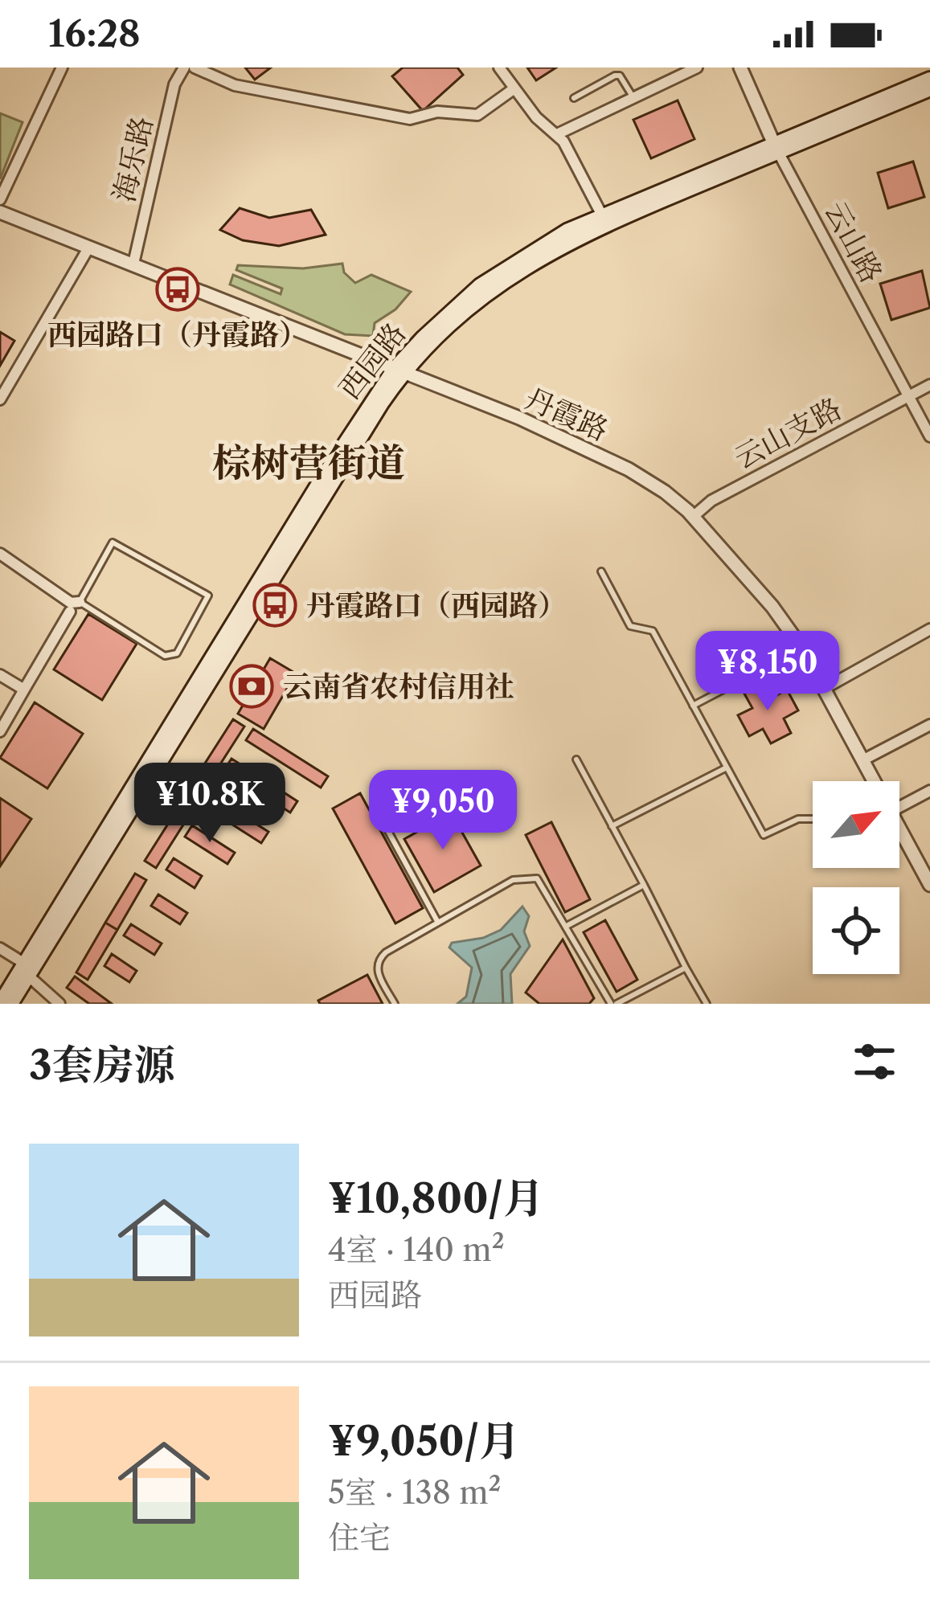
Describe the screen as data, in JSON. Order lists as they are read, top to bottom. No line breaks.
{"streets":{"main road":["西园路"],"street":["海乐路","云山路","丹霞路","云山支路"]},"crossings":[["海乐路","丹霞路"],["云山路","西园路"],["云山路","云山支路"],["西园路","丹霞路"],["丹霞路","云山支路"]],"districts":["棕树营街道"],"places":{"bus stop":["西园路口（丹霞路）","丹霞路口（西园路）"],"bank":["云南省农村信用社"]},"north":"top right","page":{"status":"16:28","price":["¥8,150","¥10.8K","¥9,050"],"heading":"3套房源","list":[{"name":"¥10,800/月","note":"4室 · 140 m² · 西园路"},{"name":"¥9,050/月","note":"5室 · 138 m² · 住宅"}]}}
